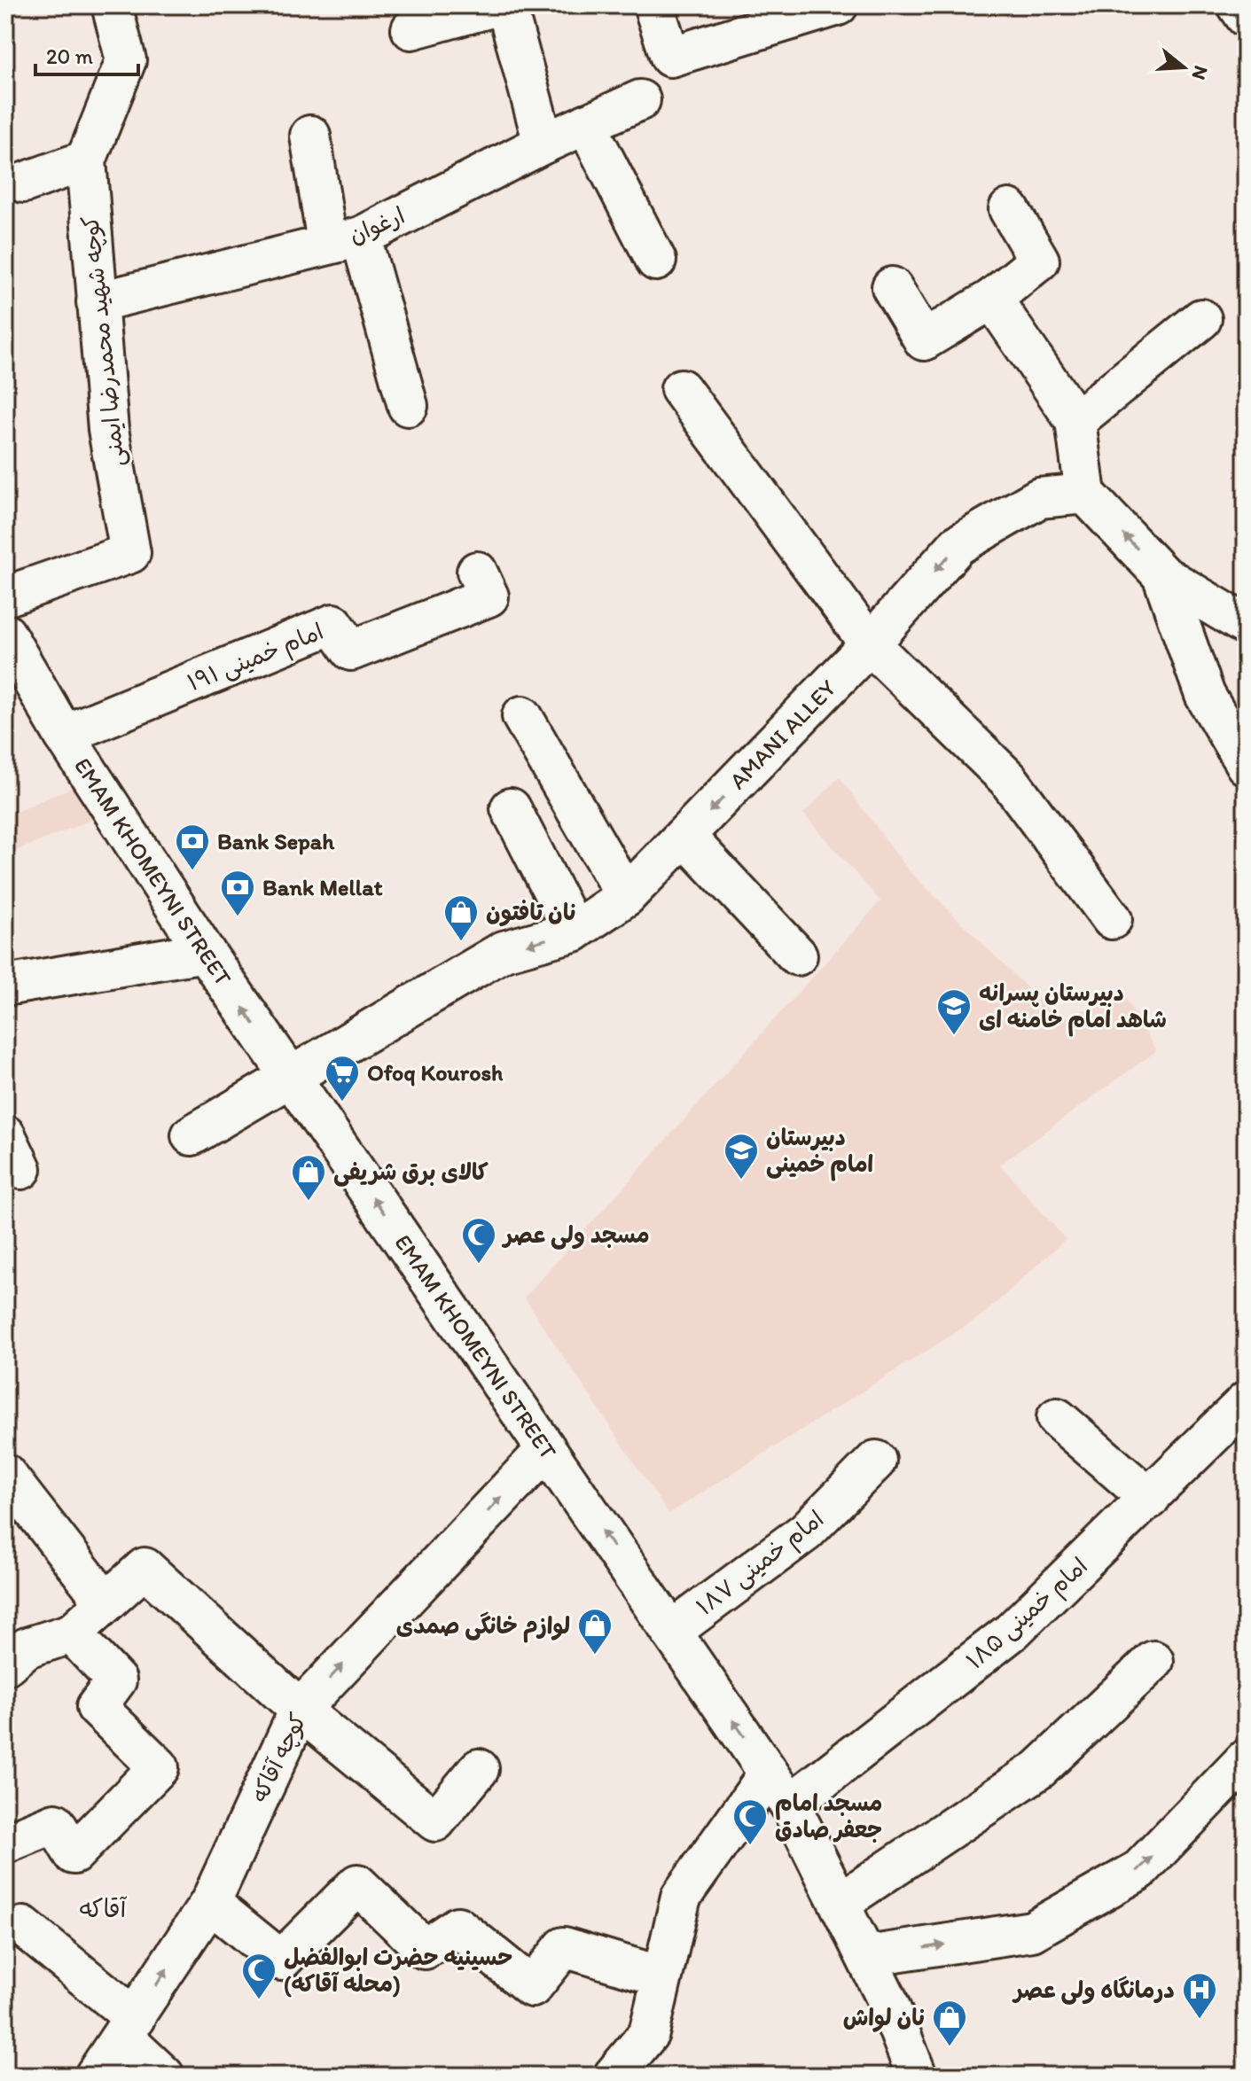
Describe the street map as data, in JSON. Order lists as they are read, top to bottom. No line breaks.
{"streets":{"street":["ارغوان","کوچه شهید محمدرضا ایمنی","امام خمینی ۱۹۱","AMANI ALLEY","EMAM KHOMEYNI STREET","امام خمینی ۱۸۷","امام خمینی ۱۸۵","کوچه آقاکه"]},"crossings":[["ارغوان","کوچه شهید محمدرضا ایمنی"],["امام خمینی ۱۹۱","EMAM KHOMEYNI STREET"],["AMANI ALLEY","EMAM KHOMEYNI STREET"],["EMAM KHOMEYNI STREET","امام خمینی ۱۸۷"],["EMAM KHOMEYNI STREET","امام خمینی ۱۸۵"],["EMAM KHOMEYNI STREET","کوچه آقاکه"]],"one_way":["AMANI ALLEY","EMAM KHOMEYNI STREET","کوچه آقاکه"],"districts":["آقاکه"],"places":{"bank":["Bank Sepah","Bank Mellat"],"shop":["نان تافتون","کالای برق شریفی","لوازم خانگی صمدی","نان لواش"],"school or university":["دبیرستان پسرانه شاهد امام خامنه ای","دبیرستان امام خمینی"],"supermarket":["Ofoq Kourosh"],"mosque":["مسجد ولی عصر","مسجد امام جعفر صادق","حسینیه حضرت ابوالفضل (محله آقاکه)"],"hospital":["درمانگاه ولی عصر"]},"scale_bar":"20 m","north":"right"}
